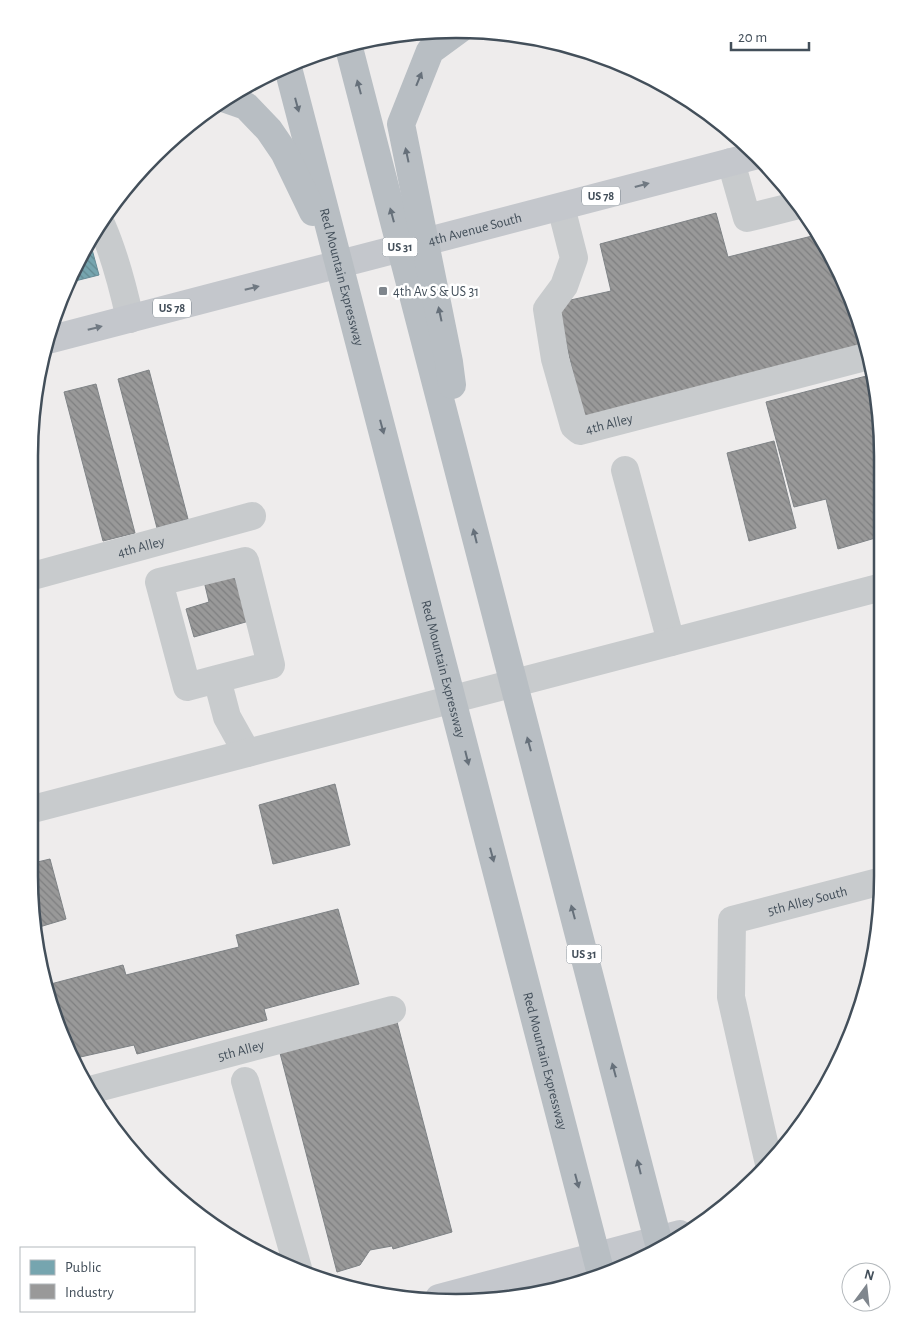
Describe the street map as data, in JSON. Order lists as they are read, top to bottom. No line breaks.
{"streets":{"highway":["US 31","Red Mountain Expressway"],"main road":["US 78","4th Avenue South"],"street":["4th Alley","5th Alley South","5th Alley"]},"crossings":[["4th Avenue South","4th Alley"]],"one_way":["4th Avenue South"],"places":{"transit":["4th Av S & US 31"]},"legend":["Public","Industry"],"scale_bar":"20 m","north":"top"}
